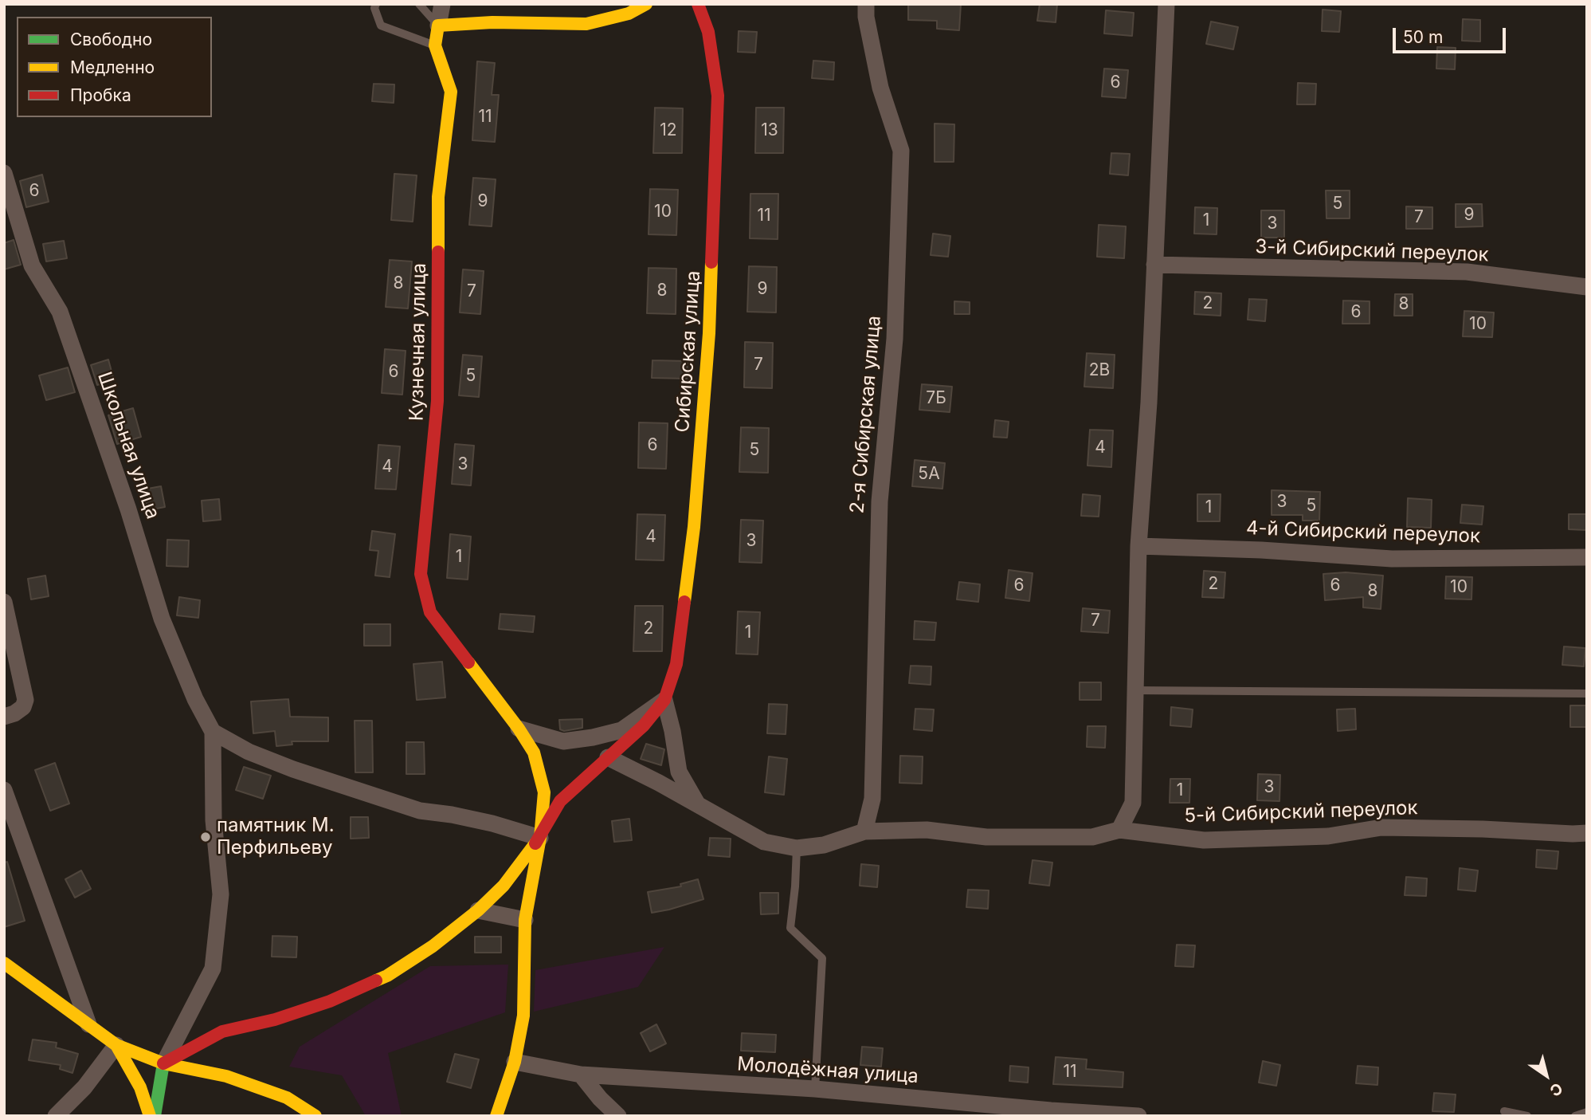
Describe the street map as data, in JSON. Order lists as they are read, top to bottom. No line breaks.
{"streets":{"street":["3-й Сибирский переулок","Кузнечная улица","Сибирская улица","2-я Сибирская улица","Школьная улица","4-й Сибирский переулок","5-й Сибирский переулок","Молодёжная улица"]},"crossings":[["2-я Сибирская улица","5-й Сибирский переулок"]],"places":["памятник М. Перфильеву"],"house_numbers":["6","11","12","13","6","9","5","10","9","11","7","1","3","8","9","8","7","2","8","6","10","7","2В","6","5","7Б","6","4","5","3","4","5А","3","5","1","4","3","1","2","6","6","10","8","7","2","1","3","1","11"],"legend":["Свободно","Медленно","Пробка"],"scale_bar":"50 m","north":"bottom right"}
